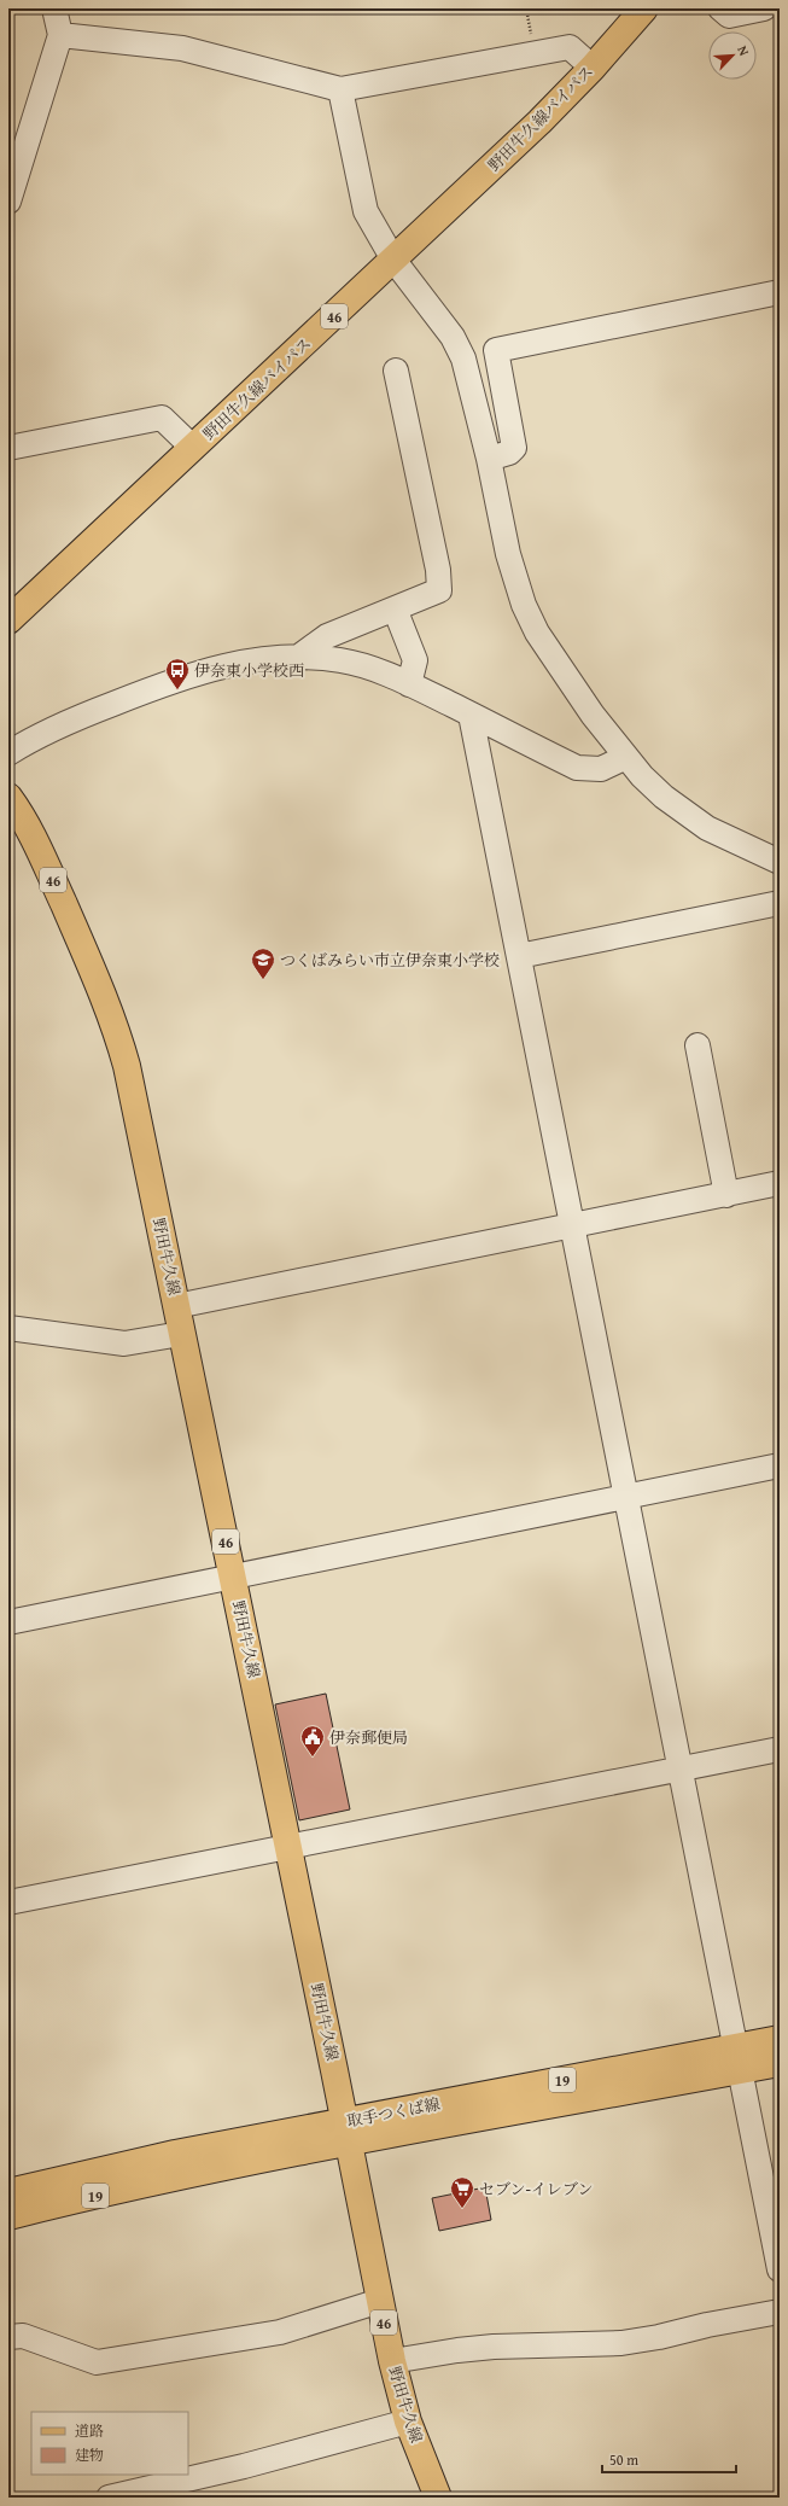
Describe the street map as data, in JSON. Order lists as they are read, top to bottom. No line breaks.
{"streets":{"main road":["野田牛久線バイパス","46","野田牛久線","19","取手つくば線"]},"crossings":[["野田牛久線","取手つくば線"]],"places":{"bus stop":["伊奈東小学校西"],"school or university":["つくばみらい市立伊奈東小学校"],"public building":["伊奈郵便局"],"supermarket":["セブン-イレブン"]},"legend":["道路","建物"],"scale_bar":"50 m","north":"top right"}
